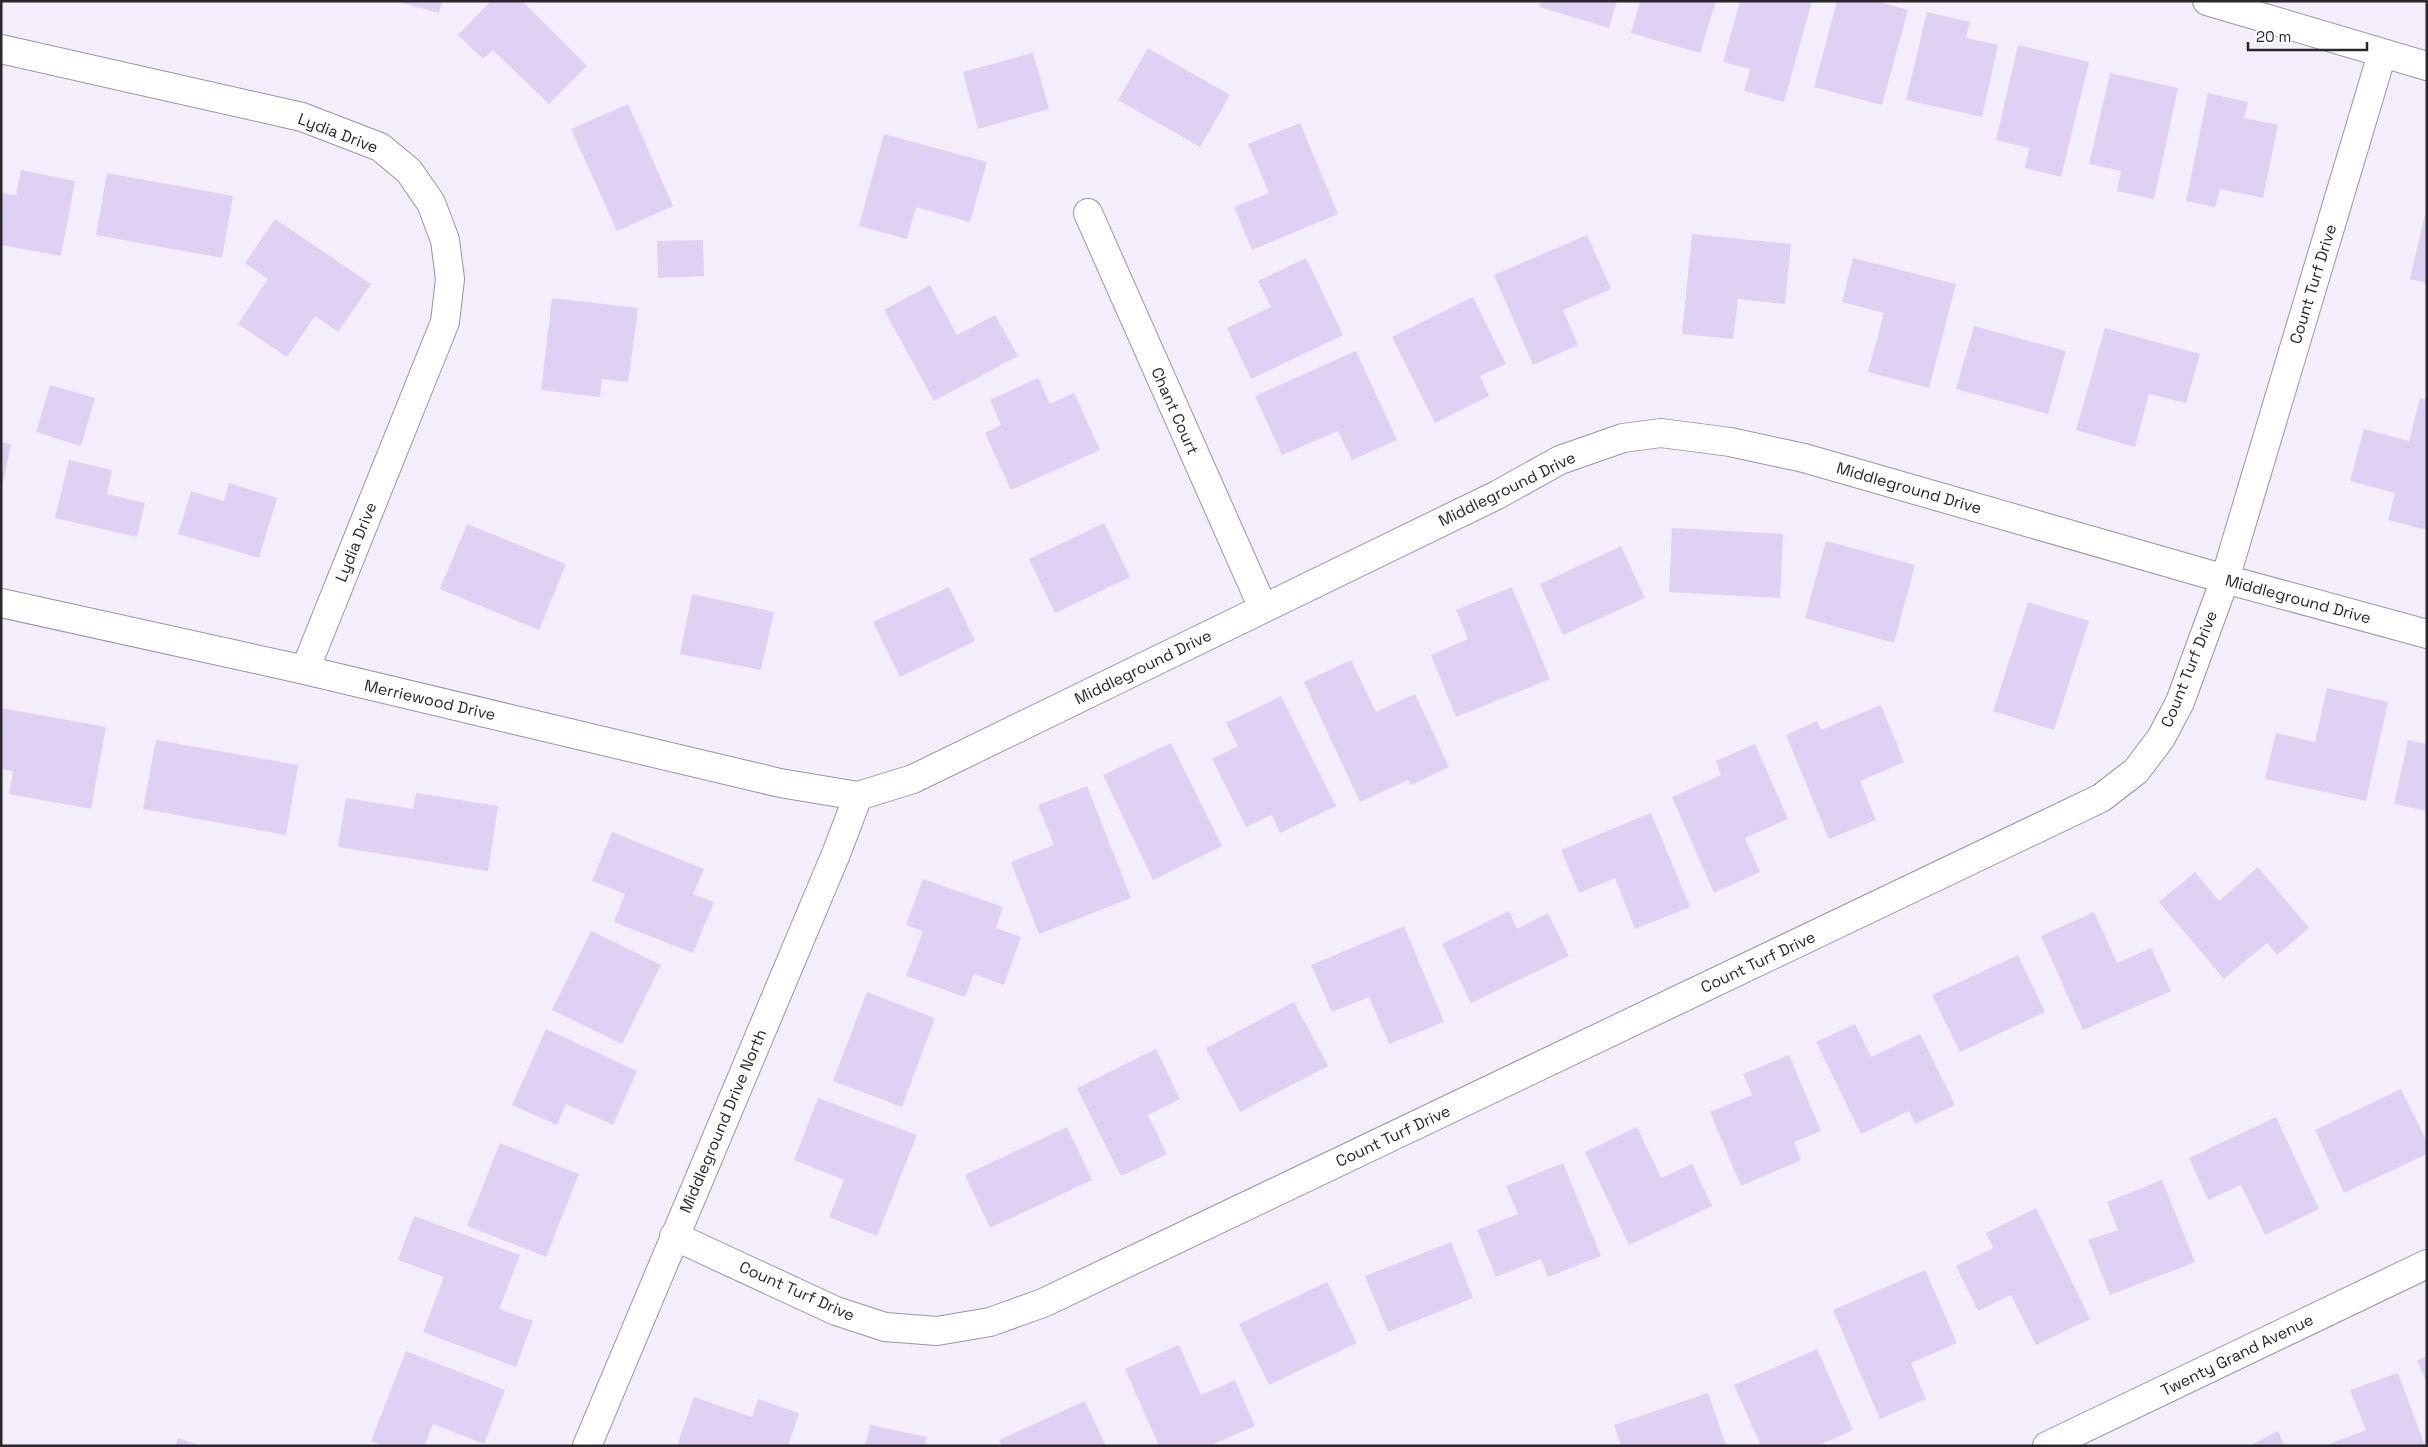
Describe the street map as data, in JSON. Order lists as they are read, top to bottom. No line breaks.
{"streets":{"street":["Lydia Drive","Count Turf Drive","Chant Court","Middleground Drive","Merriewood Drive","Middleground Drive North","Twenty Grand Avenue"]},"crossings":[["Lydia Drive","Merriewood Drive"],["Count Turf Drive","Middleground Drive"],["Count Turf Drive","Middleground Drive North"],["Chant Court","Middleground Drive"],["Middleground Drive","Merriewood Drive"],["Middleground Drive","Middleground Drive North"],["Merriewood Drive","Middleground Drive North"]],"scale_bar":"20 m"}
